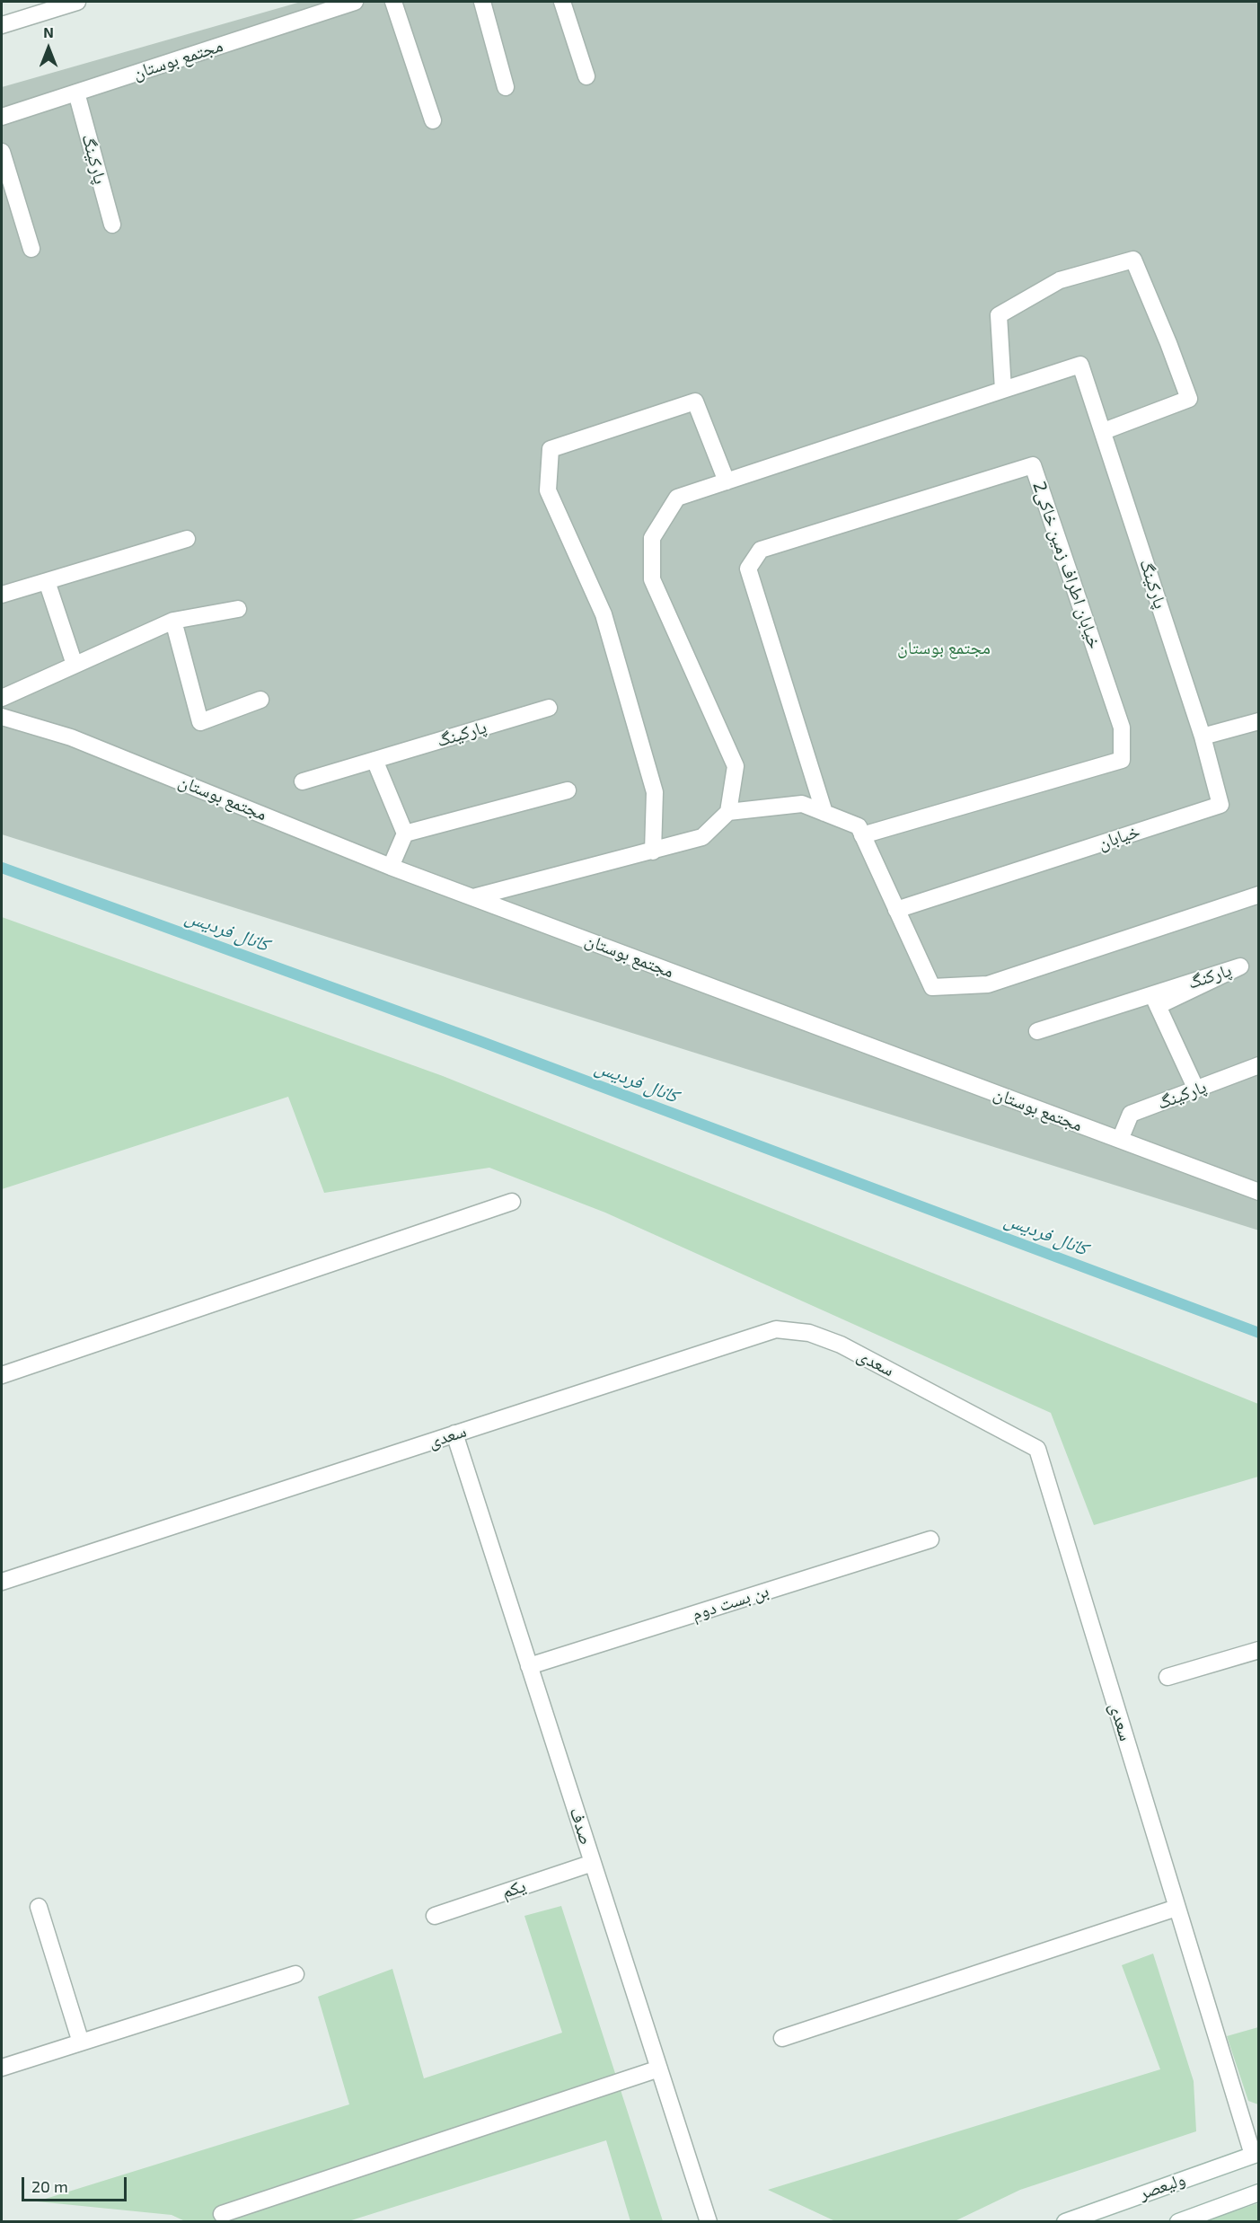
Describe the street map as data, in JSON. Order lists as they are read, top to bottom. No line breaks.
{"streets":{"street":["مجتمع بوستان","پارکینگ","خیابان اطراف زمین خاکی2","خیابان","سعدی","بن بست دوم","صدف","یکم","ولیعصر"]},"crossings":[["مجتمع بوستان","پارکینگ"],["پارکینگ","خیابان"],["سعدی","صدف"],["سعدی","ولیعصر"],["بن بست دوم","صدف"],["صدف","یکم"]],"water":["کانال فردیس"],"parks":["مجتمع بوستان"],"scale_bar":"20 m","north":"top"}
